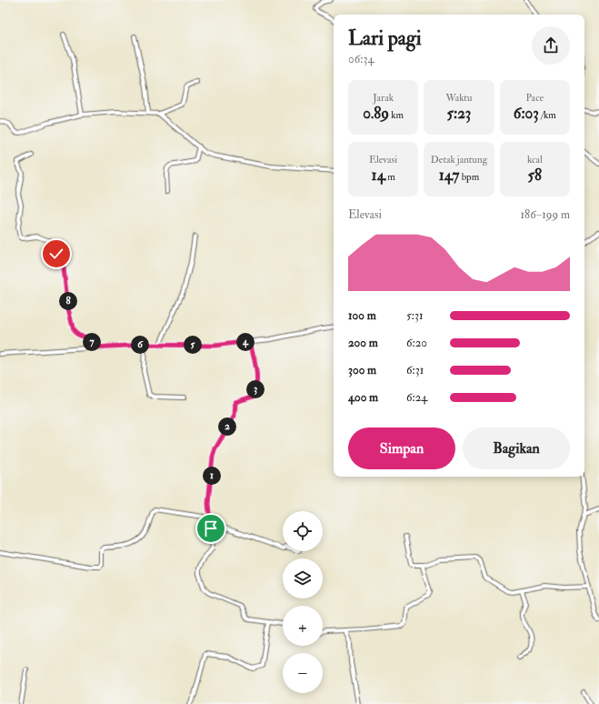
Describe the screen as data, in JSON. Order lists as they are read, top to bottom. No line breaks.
{"page":{"heading":["Lari pagi","06:34"],"stats":[["Jarak","0.89 km"],["Waktu","5:23"],["Pace","6:03 /km"],["Elevasi","14 m"],["Detak jantung","147 bpm"],["kcal","58"]],"chart":["Elevasi","186–199 m"],"pins":["8","4","7","5","6","3","2","1"],"list":[{"name":"100 m","note":"5:31"},{"name":"200 m","note":"6:20"},{"name":"300 m","note":"6:31"},{"name":"400 m","note":"6:24"}],"buttons":["Simpan","Bagikan"],"map_buttons":["+","−"]}}
